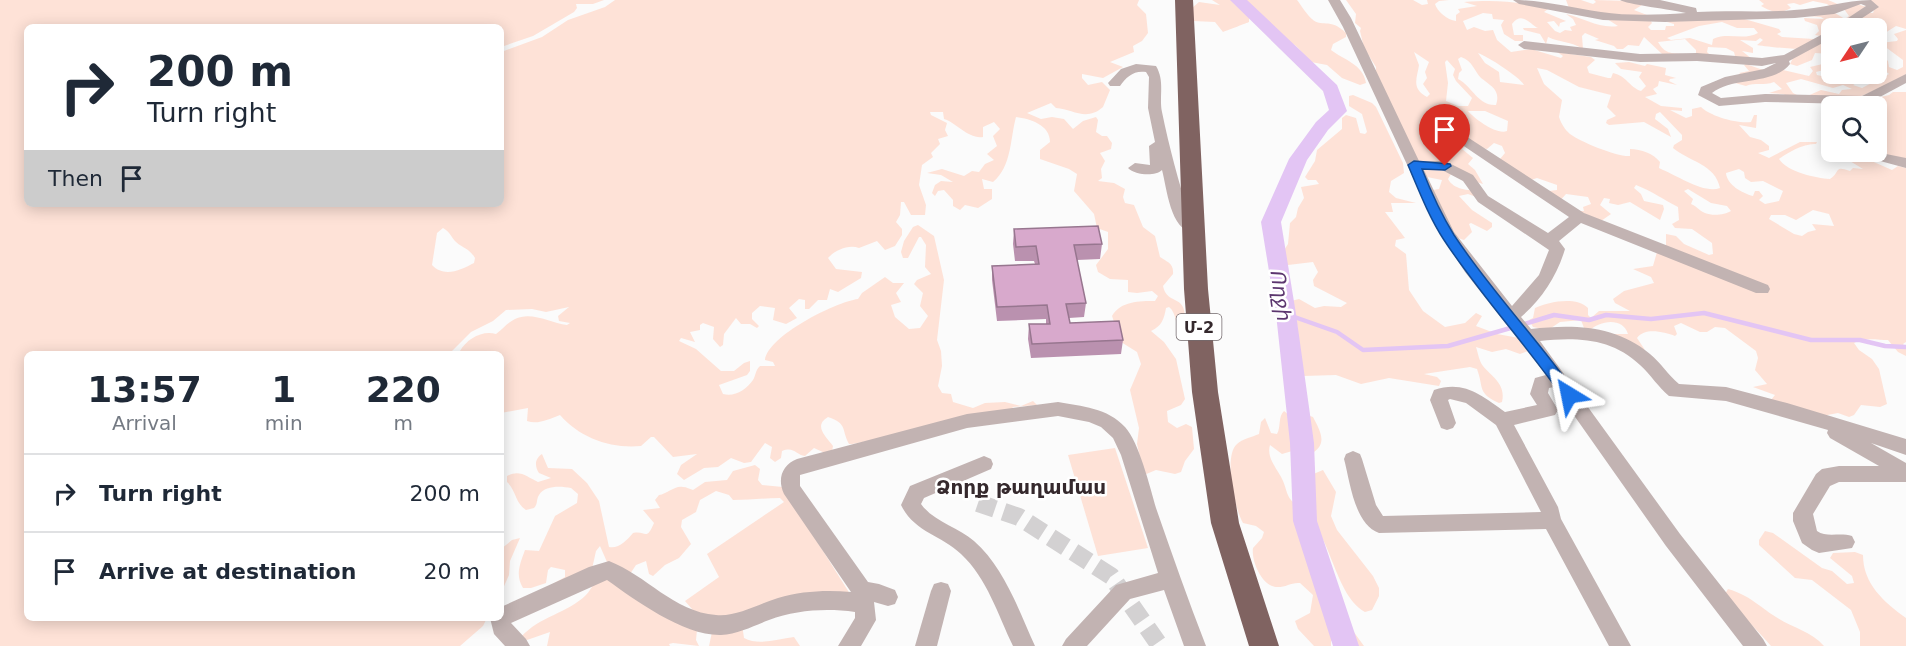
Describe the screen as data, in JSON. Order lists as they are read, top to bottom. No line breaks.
{"streets":{"highway":["Մ-2"]},"districts":["Ձորք թաղամաս"],"water":["Ողջի"],"north":"bottom left","page":{"turn":["200 m","Turn right"],"then":"Then","eta":["13:57","Arrival","1","min","220","m"],"list":[{"name":"Turn right","value":"200 m"},{"name":"Arrive at destination","value":"20 m"}]}}
